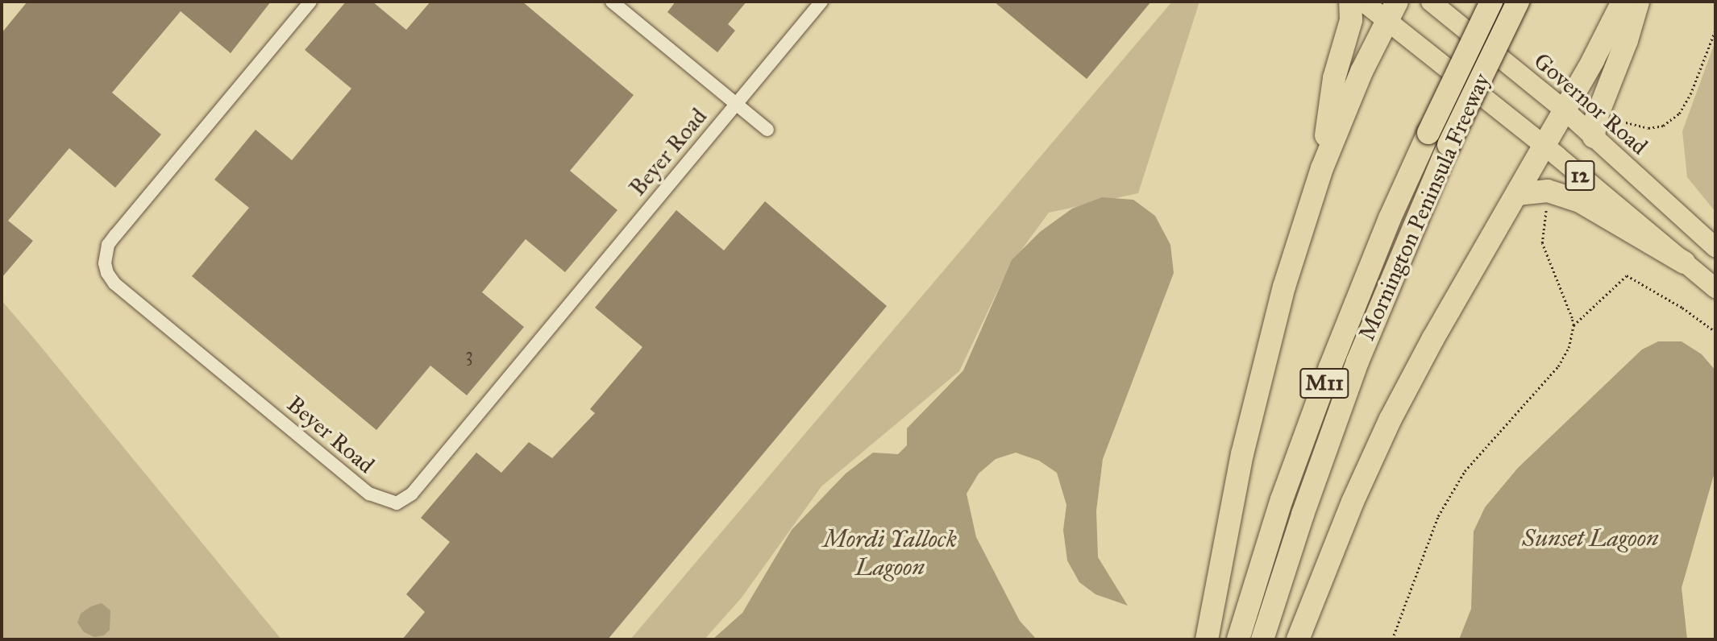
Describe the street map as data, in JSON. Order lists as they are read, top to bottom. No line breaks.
{"streets":{"highway":["Mornington Peninsula Freeway","M11"],"main road":["Governor Road","12"],"street":["Beyer Road"]},"water":["Sunset Lagoon","Mordi Yallock Lagoon"],"house_numbers":["3"]}
